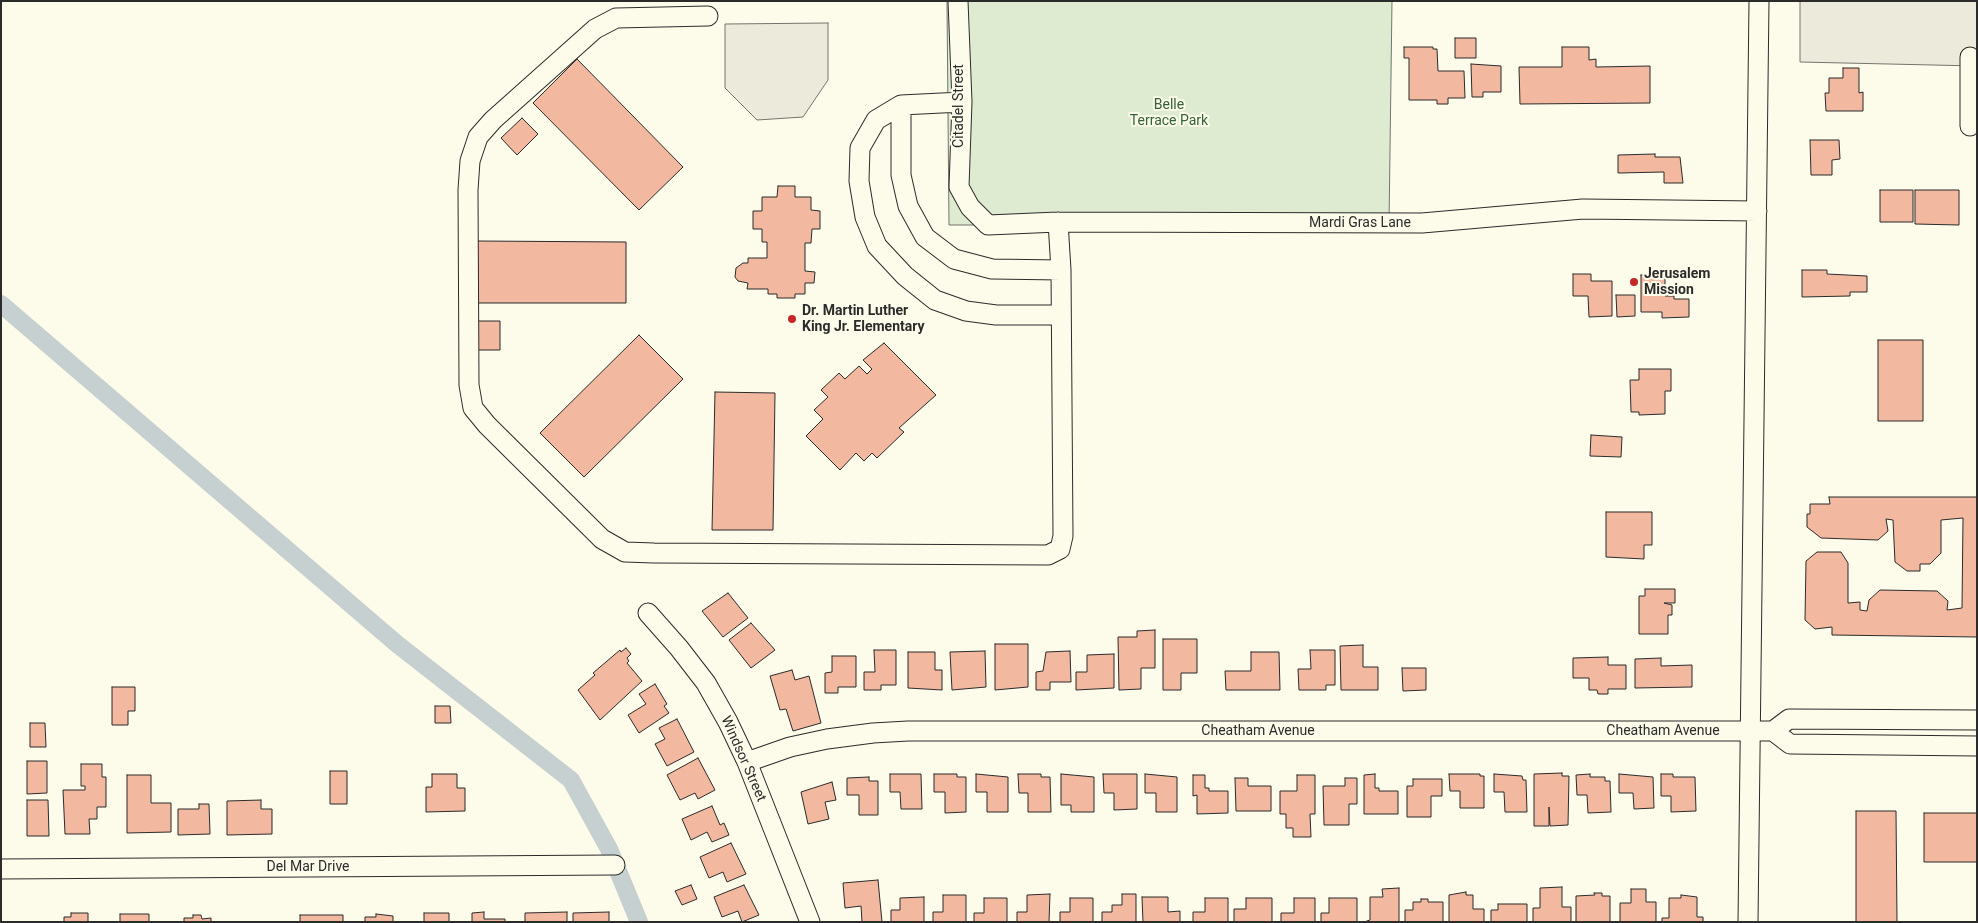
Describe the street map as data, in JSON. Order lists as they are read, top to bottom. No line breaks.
{"streets":{"street":["Citadel Street","Mardi Gras Lane","Cheatham Avenue","Windsor Street","Del Mar Drive"]},"crossings":[["Citadel Street","Mardi Gras Lane"],["Cheatham Avenue","Windsor Street"]],"parks":["Belle Terrace Park"],"places":["Jerusalem Mission","Dr. Martin Luther King Jr. Elementary"]}
